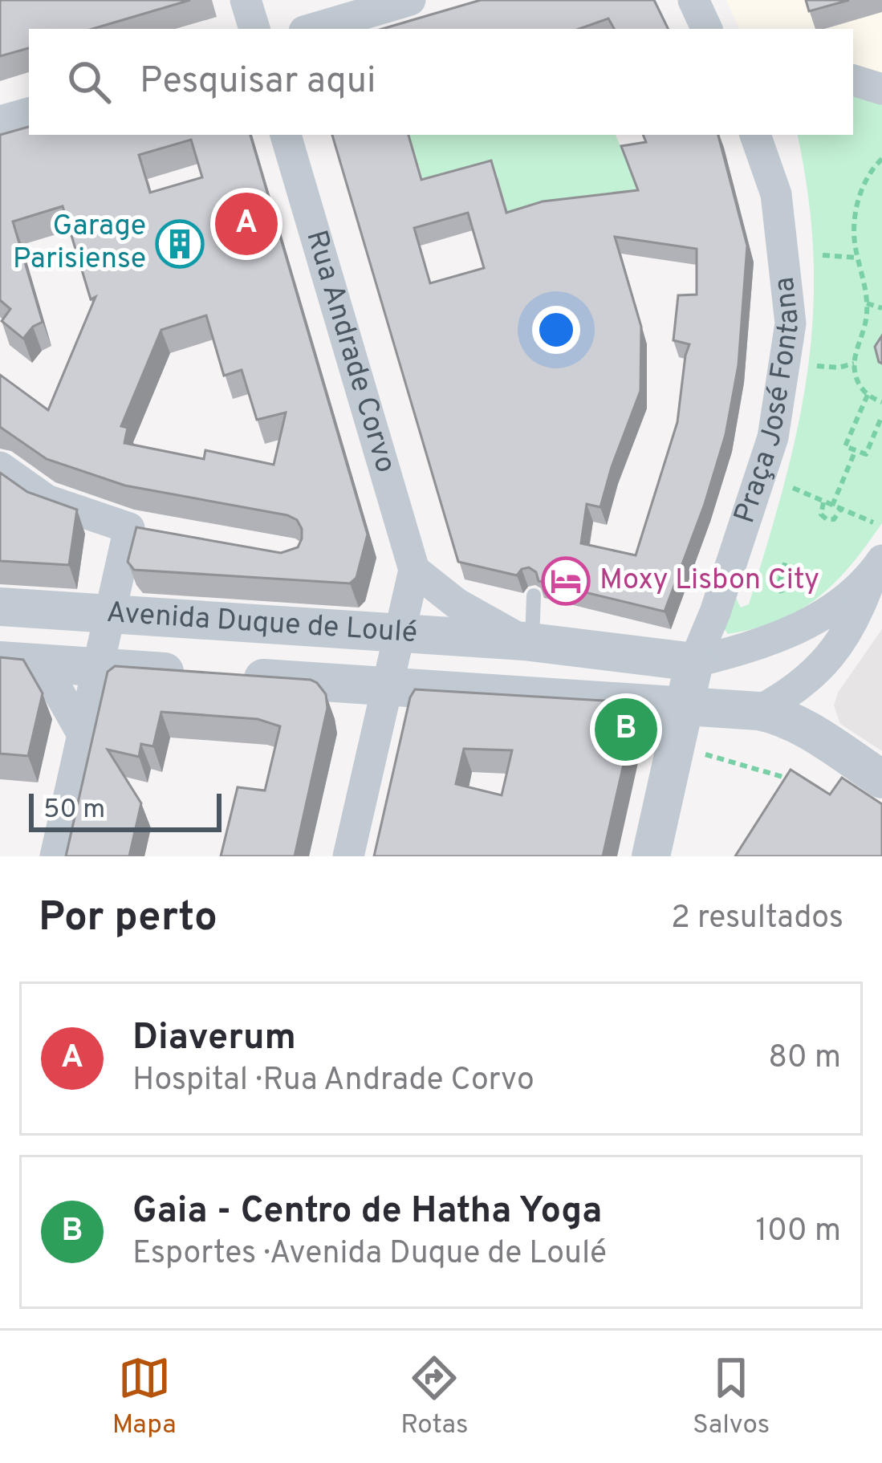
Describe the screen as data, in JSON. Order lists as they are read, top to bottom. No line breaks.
{"streets":{"street":["Rua Andrade Corvo","Praça José Fontana","Avenida Duque de Loulé"]},"crossings":[["Rua Andrade Corvo","Avenida Duque de Loulé"],["Praça José Fontana","Avenida Duque de Loulé"]],"places":{"building":["Garage Parisiense"],"hotel":["Moxy Lisbon City"]},"scale_bar":"50 m","page":{"search":"Pesquisar aqui","pins":["A","B"],"scale":"50 m","heading":["Por perto","2 resultados"],"list":[{"mark":"A","name":"Diaverum","note":"Hospital · Rua Andrade Corvo","value":"80 m"},{"mark":"B","name":"Gaia - Centro de Hatha Yoga","note":"Esportes · Avenida Duque de Loulé","value":"100 m"}],"nav":["Mapa","Rotas","Salvos"]}}
